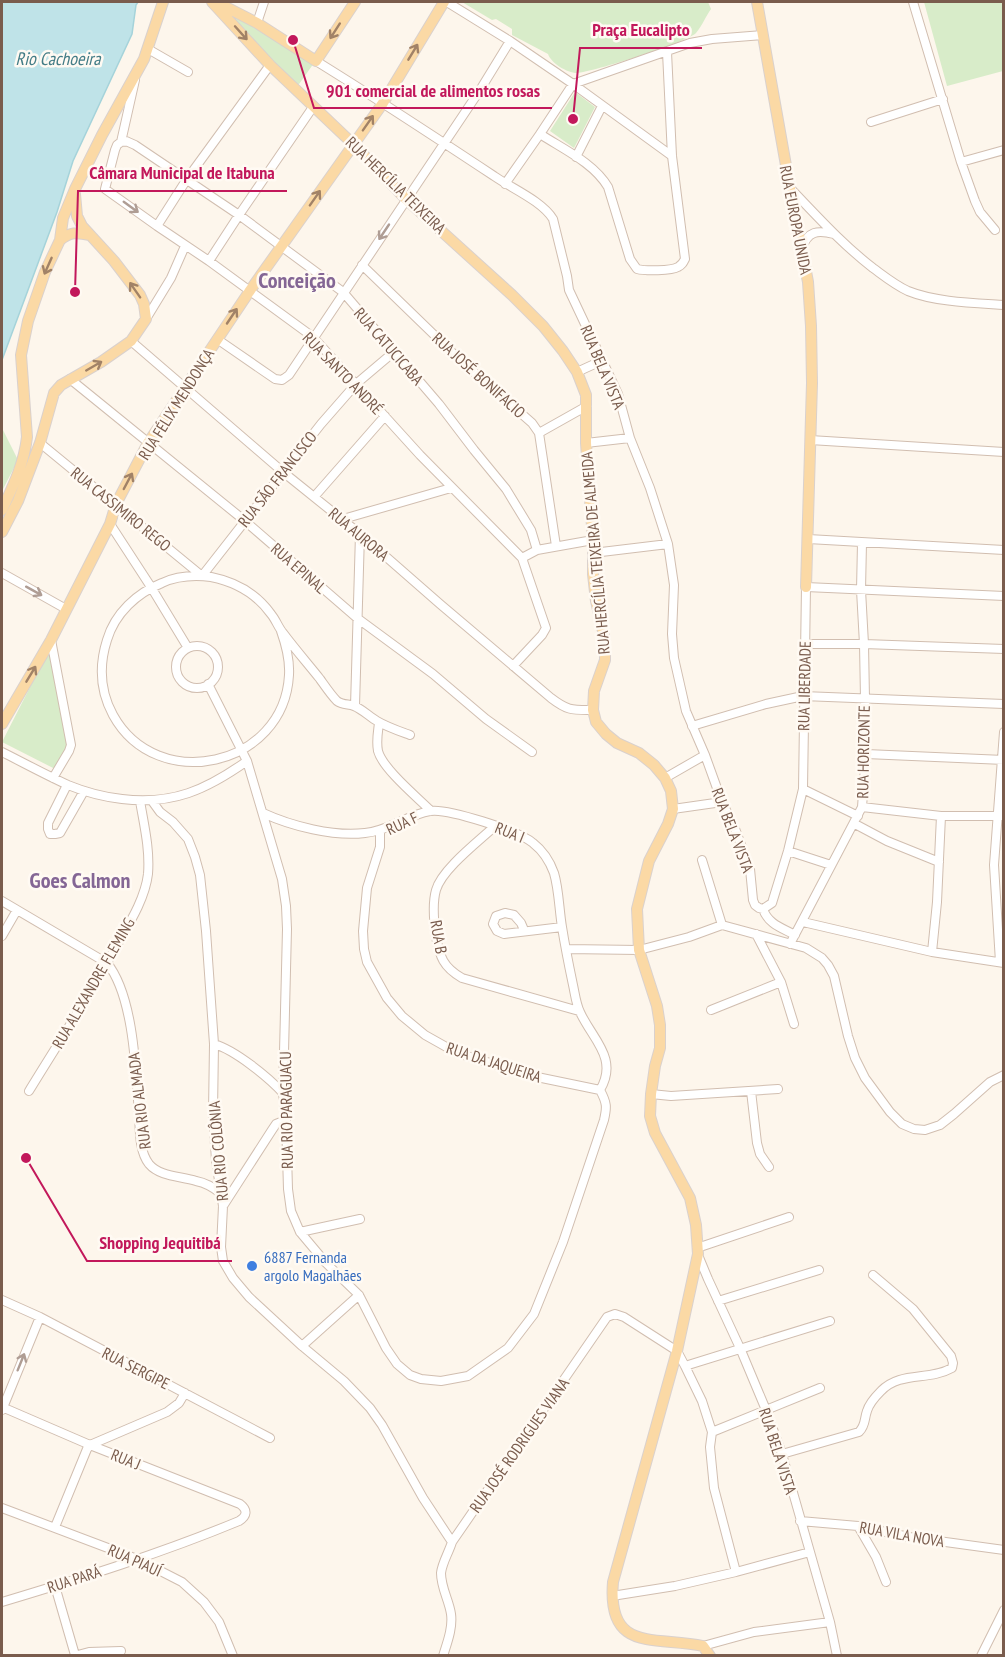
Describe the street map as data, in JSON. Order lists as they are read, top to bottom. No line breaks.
{"streets":{"main road":["RUA HERCÍLIA TEIXEIRA","RUA EUROPA UNIDA","RUA BELA VISTA","RUA FÉLIX MENDONÇA","RUA HERCÍLIA TEIXEIRA DE ALMEIDA","RUA LIBERDADE"],"street":["RUA CATUCICABA","RUA SANTO ANDRÉ","RUA JOSÉ BONIFACIO","RUA SÃO FRANCISCO","RUA CASSIMIRO REGO","RUA AURORA","RUA EPINAL","RUA HORIZONTE","RUA F","RUA I","RUA B","RUA ALEXANDRE FLEMING","RUA DA JAQUEIRA","RUA RIO ALMADA","RUA RIO PARAGUACU","RUA RIO COLÔNIA","RUA SERGIPE","RUA JOSÉ RODRIGUES VIANA","RUA J","RUA VILA NOVA","RUA PIAUÍ","RUA PARÁ"]},"crossings":[["RUA HERCÍLIA TEIXEIRA","RUA BELA VISTA"],["RUA HERCÍLIA TEIXEIRA","RUA FÉLIX MENDONÇA"],["RUA HERCÍLIA TEIXEIRA","RUA HERCÍLIA TEIXEIRA DE ALMEIDA"],["RUA EUROPA UNIDA","RUA LIBERDADE"],["RUA CATUCICABA","RUA SANTO ANDRÉ"],["RUA CATUCICABA","RUA FÉLIX MENDONÇA"],["RUA CATUCICABA","RUA SÃO FRANCISCO"],["RUA BELA VISTA","RUA FÉLIX MENDONÇA"],["RUA BELA VISTA","RUA LIBERDADE"],["RUA BELA VISTA","RUA VILA NOVA"],["RUA SANTO ANDRÉ","RUA FÉLIX MENDONÇA"],["RUA SANTO ANDRÉ","RUA SÃO FRANCISCO"],["RUA SANTO ANDRÉ","RUA AURORA"],["RUA FÉLIX MENDONÇA","RUA CASSIMIRO REGO"],["RUA FÉLIX MENDONÇA","RUA AURORA"],["RUA FÉLIX MENDONÇA","RUA EPINAL"],["RUA SÃO FRANCISCO","RUA CASSIMIRO REGO"],["RUA SÃO FRANCISCO","RUA AURORA"],["RUA SÃO FRANCISCO","RUA EPINAL"],["RUA CASSIMIRO REGO","RUA F"],["RUA CASSIMIRO REGO","RUA RIO PARAGUACU"],["RUA AURORA","RUA HERCÍLIA TEIXEIRA DE ALMEIDA"],["RUA F","RUA I"],["RUA F","RUA DA JAQUEIRA"],["RUA I","RUA B"],["RUA ALEXANDRE FLEMING","RUA RIO ALMADA"],["RUA DA JAQUEIRA","RUA RIO PARAGUACU"],["RUA RIO ALMADA","RUA RIO COLÔNIA"],["RUA RIO COLÔNIA","RUA JOSÉ RODRIGUES VIANA"],["RUA J","RUA PARÁ"],["RUA PIAUÍ","RUA PARÁ"]],"one_way":["RUA FÉLIX MENDONÇA"],"districts":["Conceição","Goes Calmon"],"water":["Rio Cachoeira"],"places":["901 comercial de alimentos rosas","Praça Eucalipto","Câmara Municipal de Itabuna","Shopping Jequitibá","6887 Fernanda argolo Magalhães"]}
